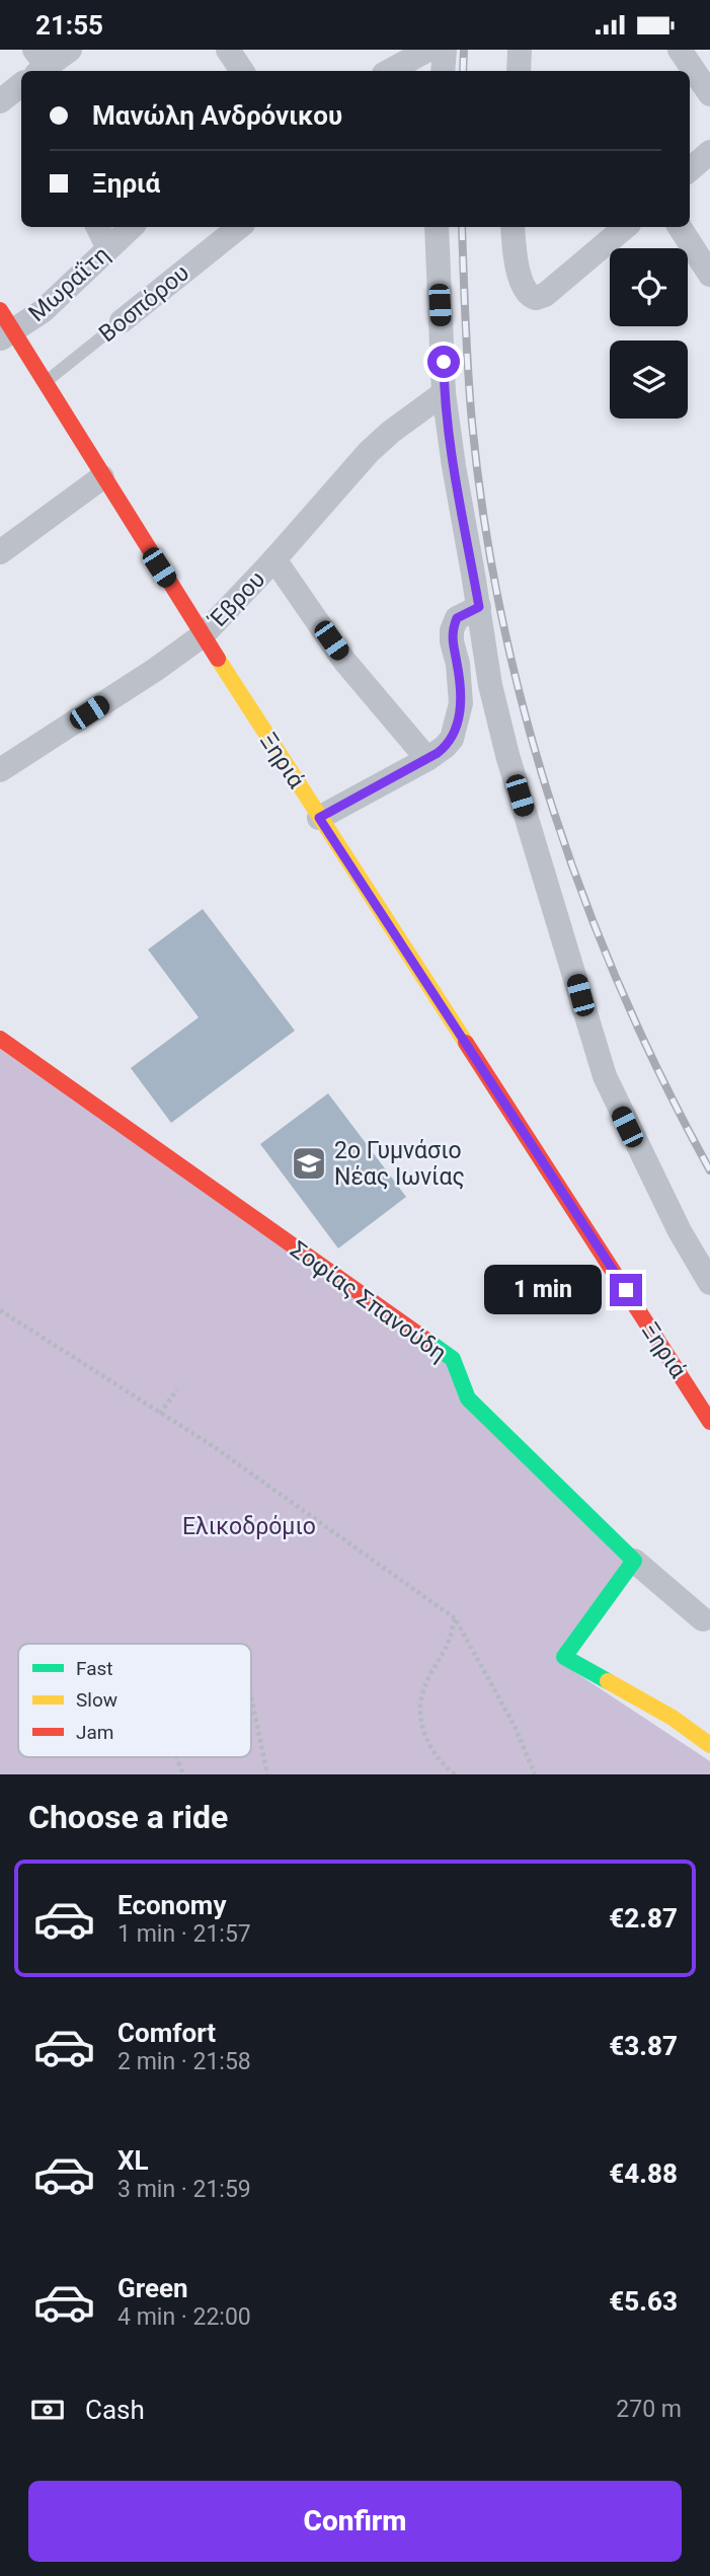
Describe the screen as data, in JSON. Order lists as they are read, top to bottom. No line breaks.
{"streets":{"street":["Μωραΐτη","Βοσπόρου","Έβρου","Ξηριά","Σοφίας Σπανούδη"]},"crossings":[["Μωραΐτη","Ξηριά"],["Βοσπόρου","Ξηριά"],["Έβρου","Ξηριά"]],"parks":["Ελικοδρόμιο"],"places":{"school or university":["2ο Γυμνάσιο Νέας Ιωνίας"]},"legend":["Fast","Slow","Jam"],"page":{"status":"21:55","banner":["Μανώλη Ανδρόνικου","Ξηριά"],"bubble":"1 min","heading":"Choose a ride","list":[{"name":"Economy","note":"1 min · 21:57","value":"€2.87"},{"name":"Comfort","note":"2 min · 21:58","value":"€3.87"},{"name":"XL","note":"3 min · 21:59","value":"€4.88"},{"name":"Green","note":"4 min · 22:00","value":"€5.63"}],"pay":["Cash","270 m"],"buttons":"Confirm"}}
